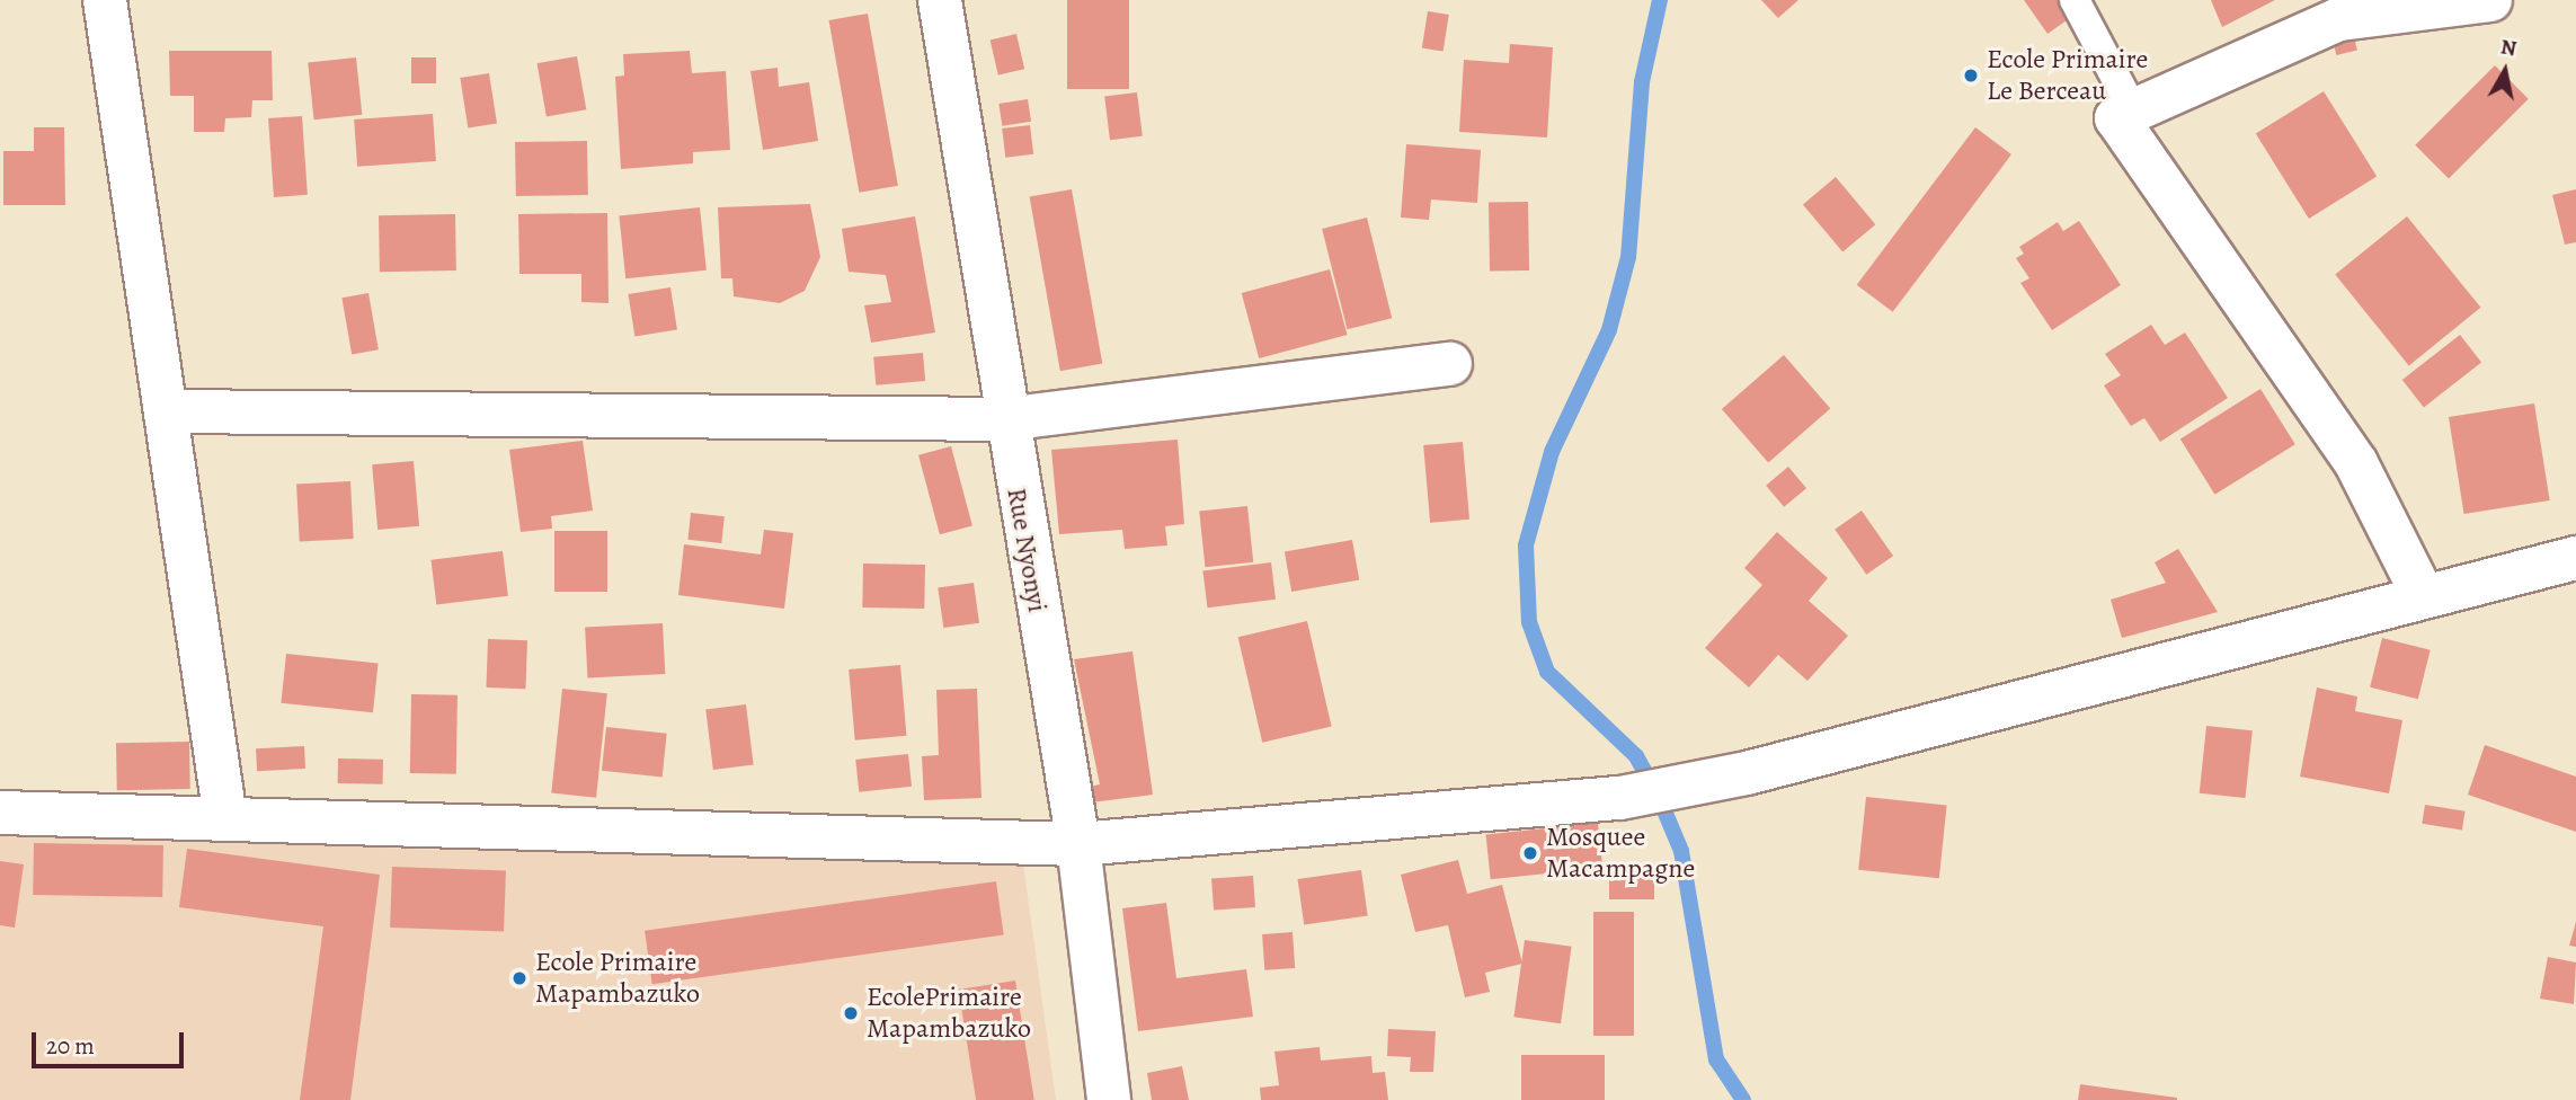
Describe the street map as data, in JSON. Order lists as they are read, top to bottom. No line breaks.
{"streets":{"street":["Rue Nyonyi"]},"places":["Ecole Primaire Le Berceau","Mosquee Macampagne","Ecole Primaire Mapambazuko","EcolePrimaire Mapambazuko"],"scale_bar":"20 m","north":"top"}
